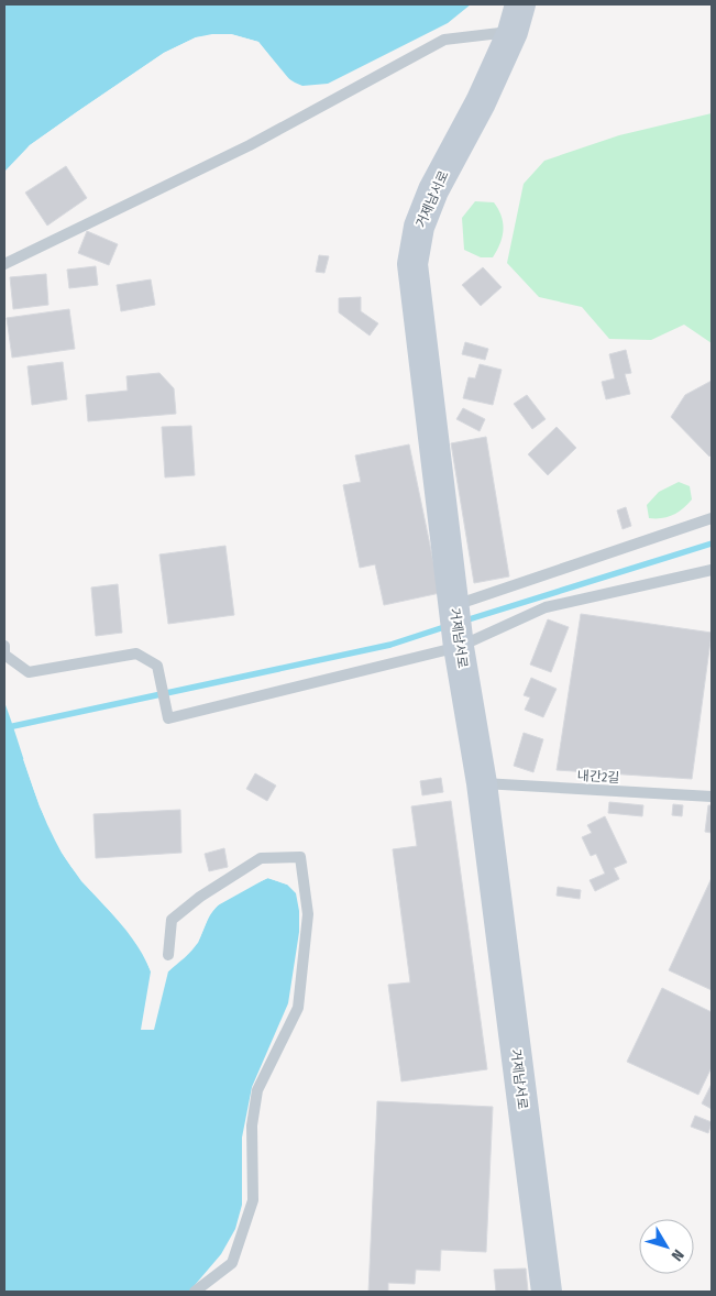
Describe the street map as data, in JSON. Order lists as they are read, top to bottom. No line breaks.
{"streets":{"main road":["거제남서로"],"lane":["내간2길"]},"crossings":[["거제남서로","내간2길"]],"north":"bottom right"}
